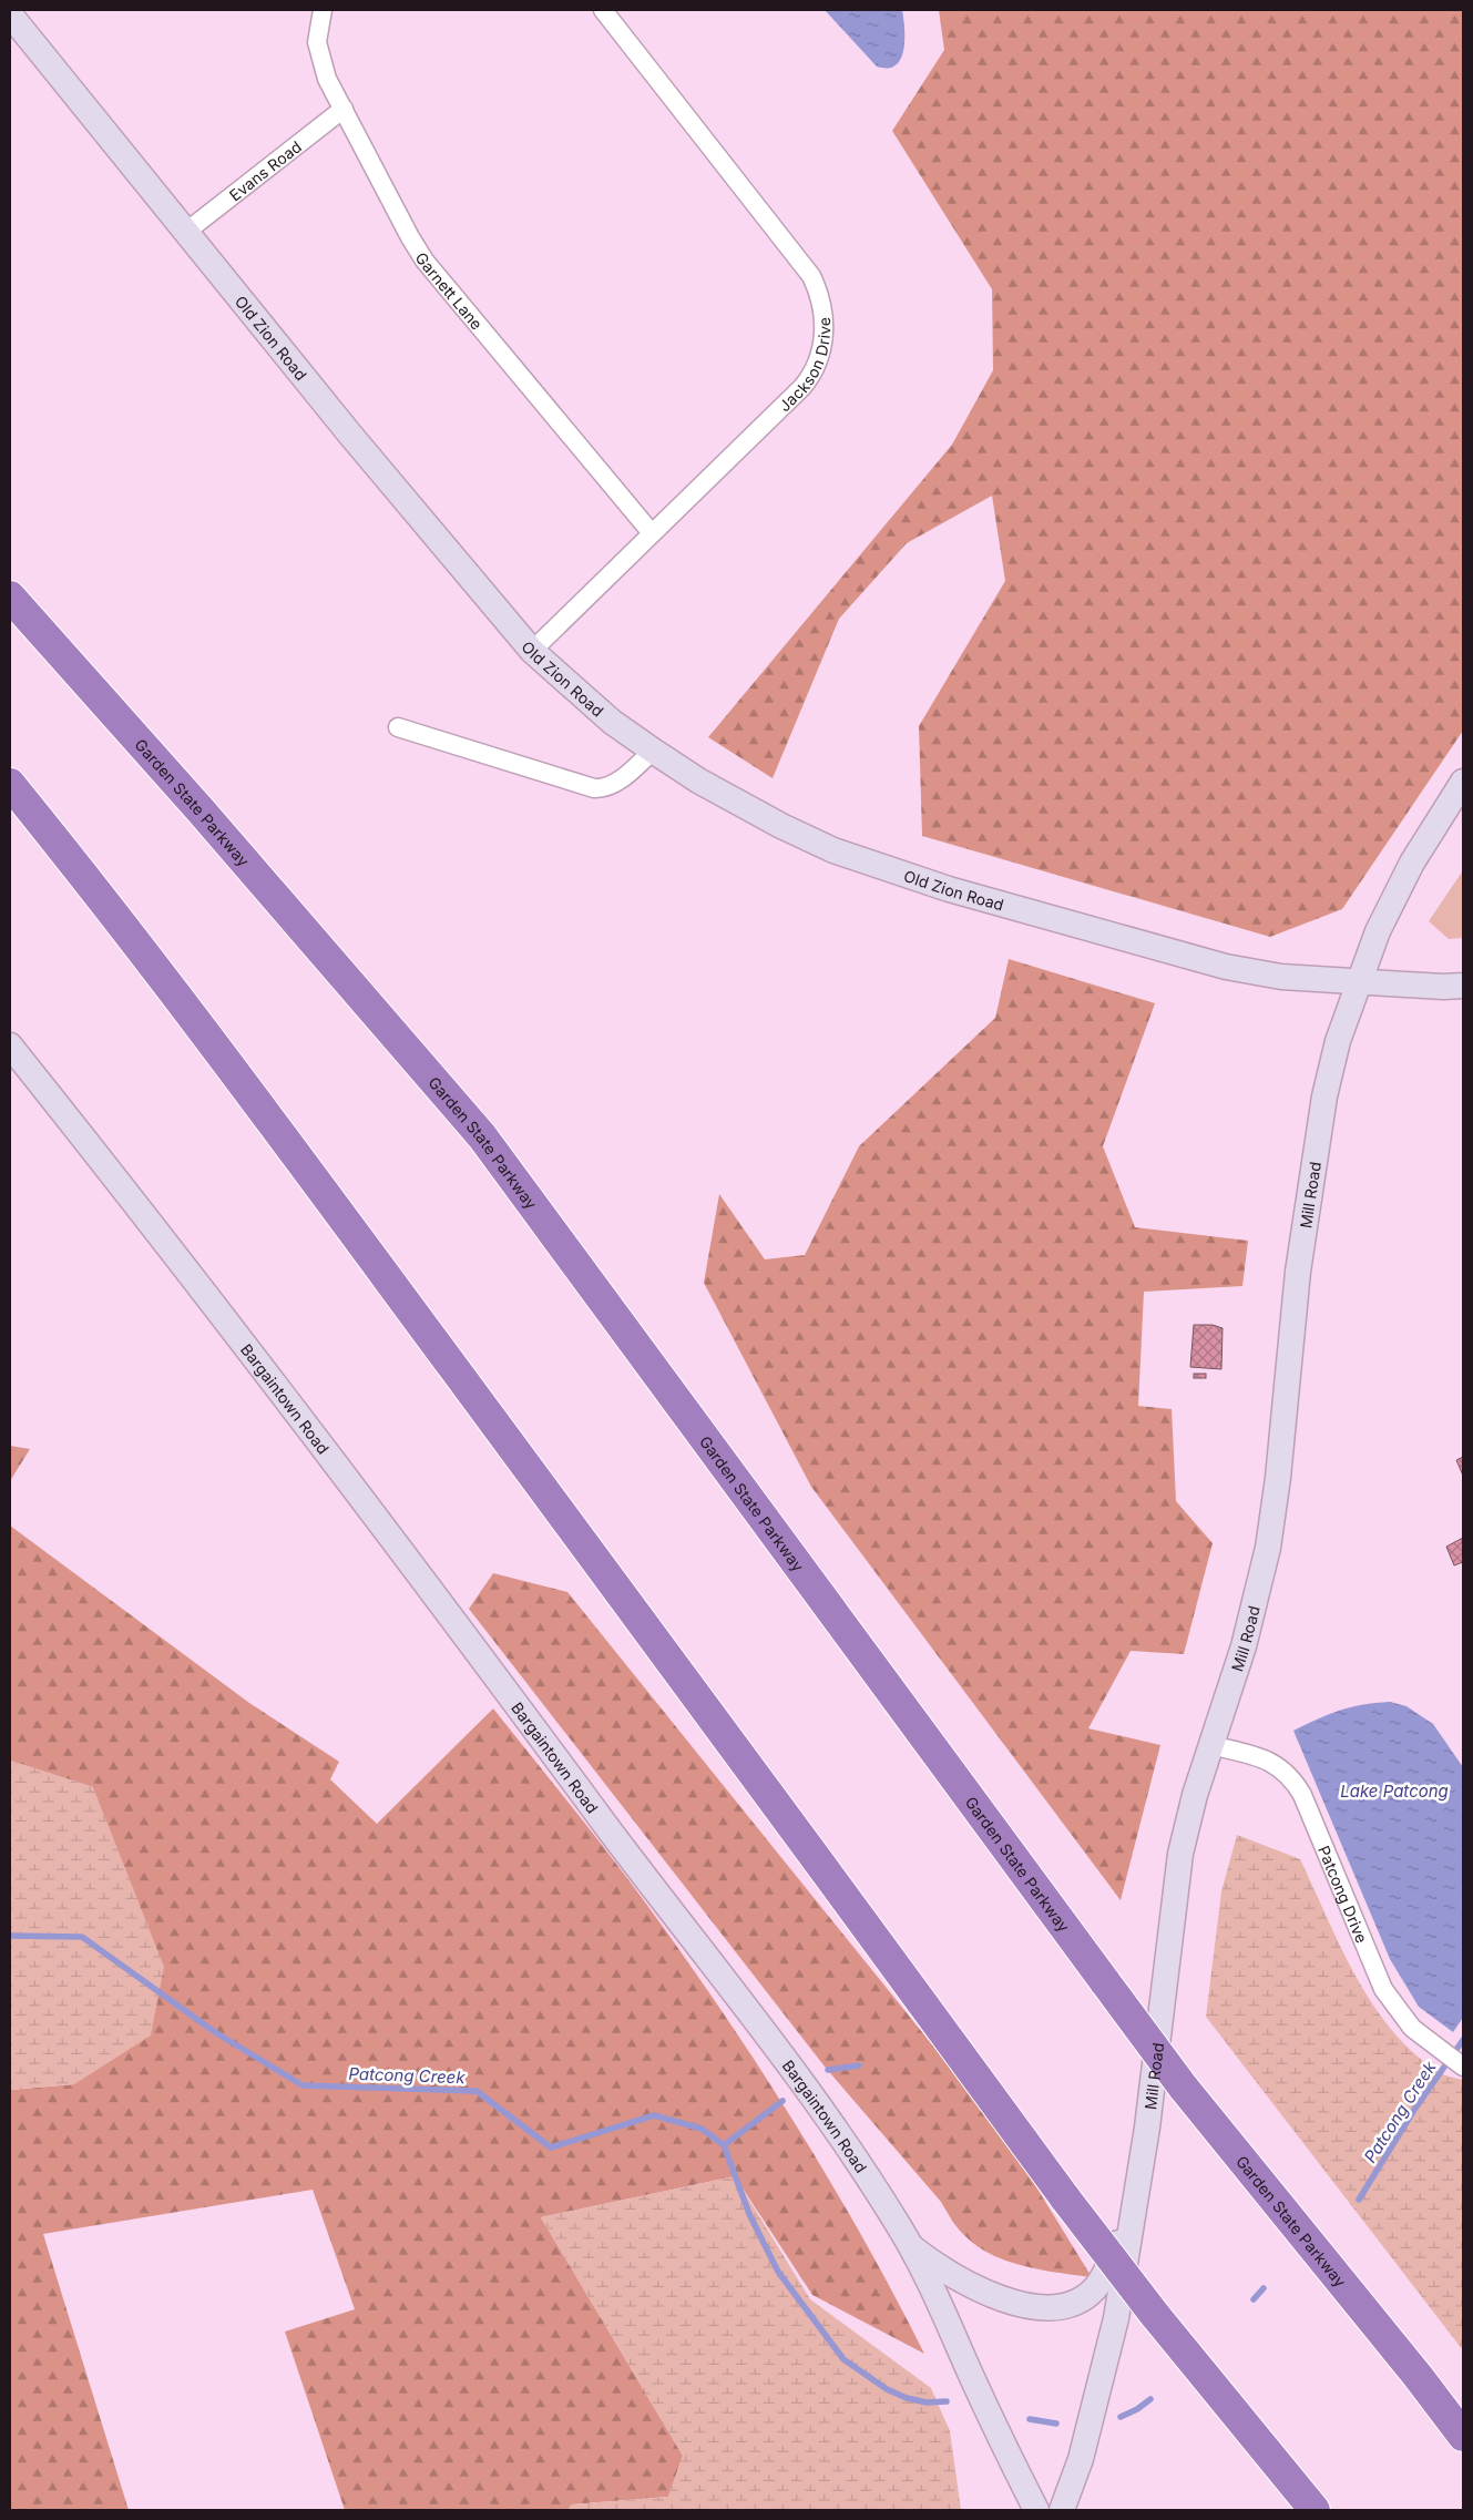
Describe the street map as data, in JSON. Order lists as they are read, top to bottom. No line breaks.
{"streets":{"highway":["Garden State Parkway"],"street":["Evans Road","Garnett Lane","Old Zion Road","Jackson Drive","Mill Road","Bargaintown Road","Patcong Drive"]},"crossings":[["Evans Road","Garnett Lane"],["Evans Road","Old Zion Road"],["Garnett Lane","Jackson Drive"],["Old Zion Road","Jackson Drive"],["Old Zion Road","Mill Road"],["Mill Road","Patcong Drive"]],"water":["Lake Patcong","Patcong Creek"]}
